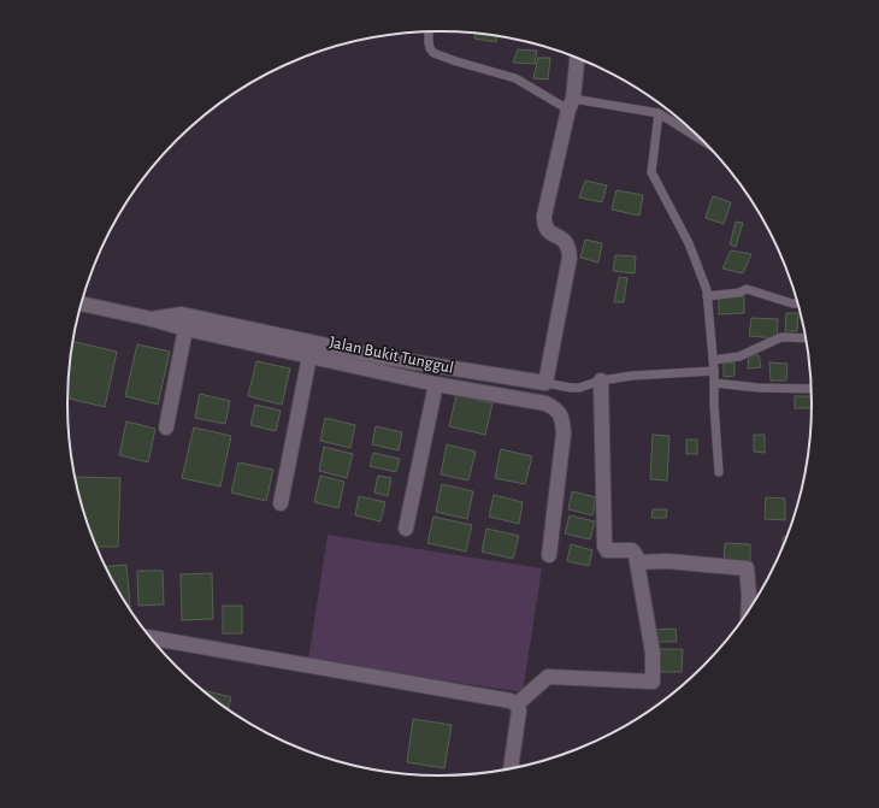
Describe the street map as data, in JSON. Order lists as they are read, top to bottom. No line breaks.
{"streets":{"street":["Jalan Bukit Tunggul"]}}
